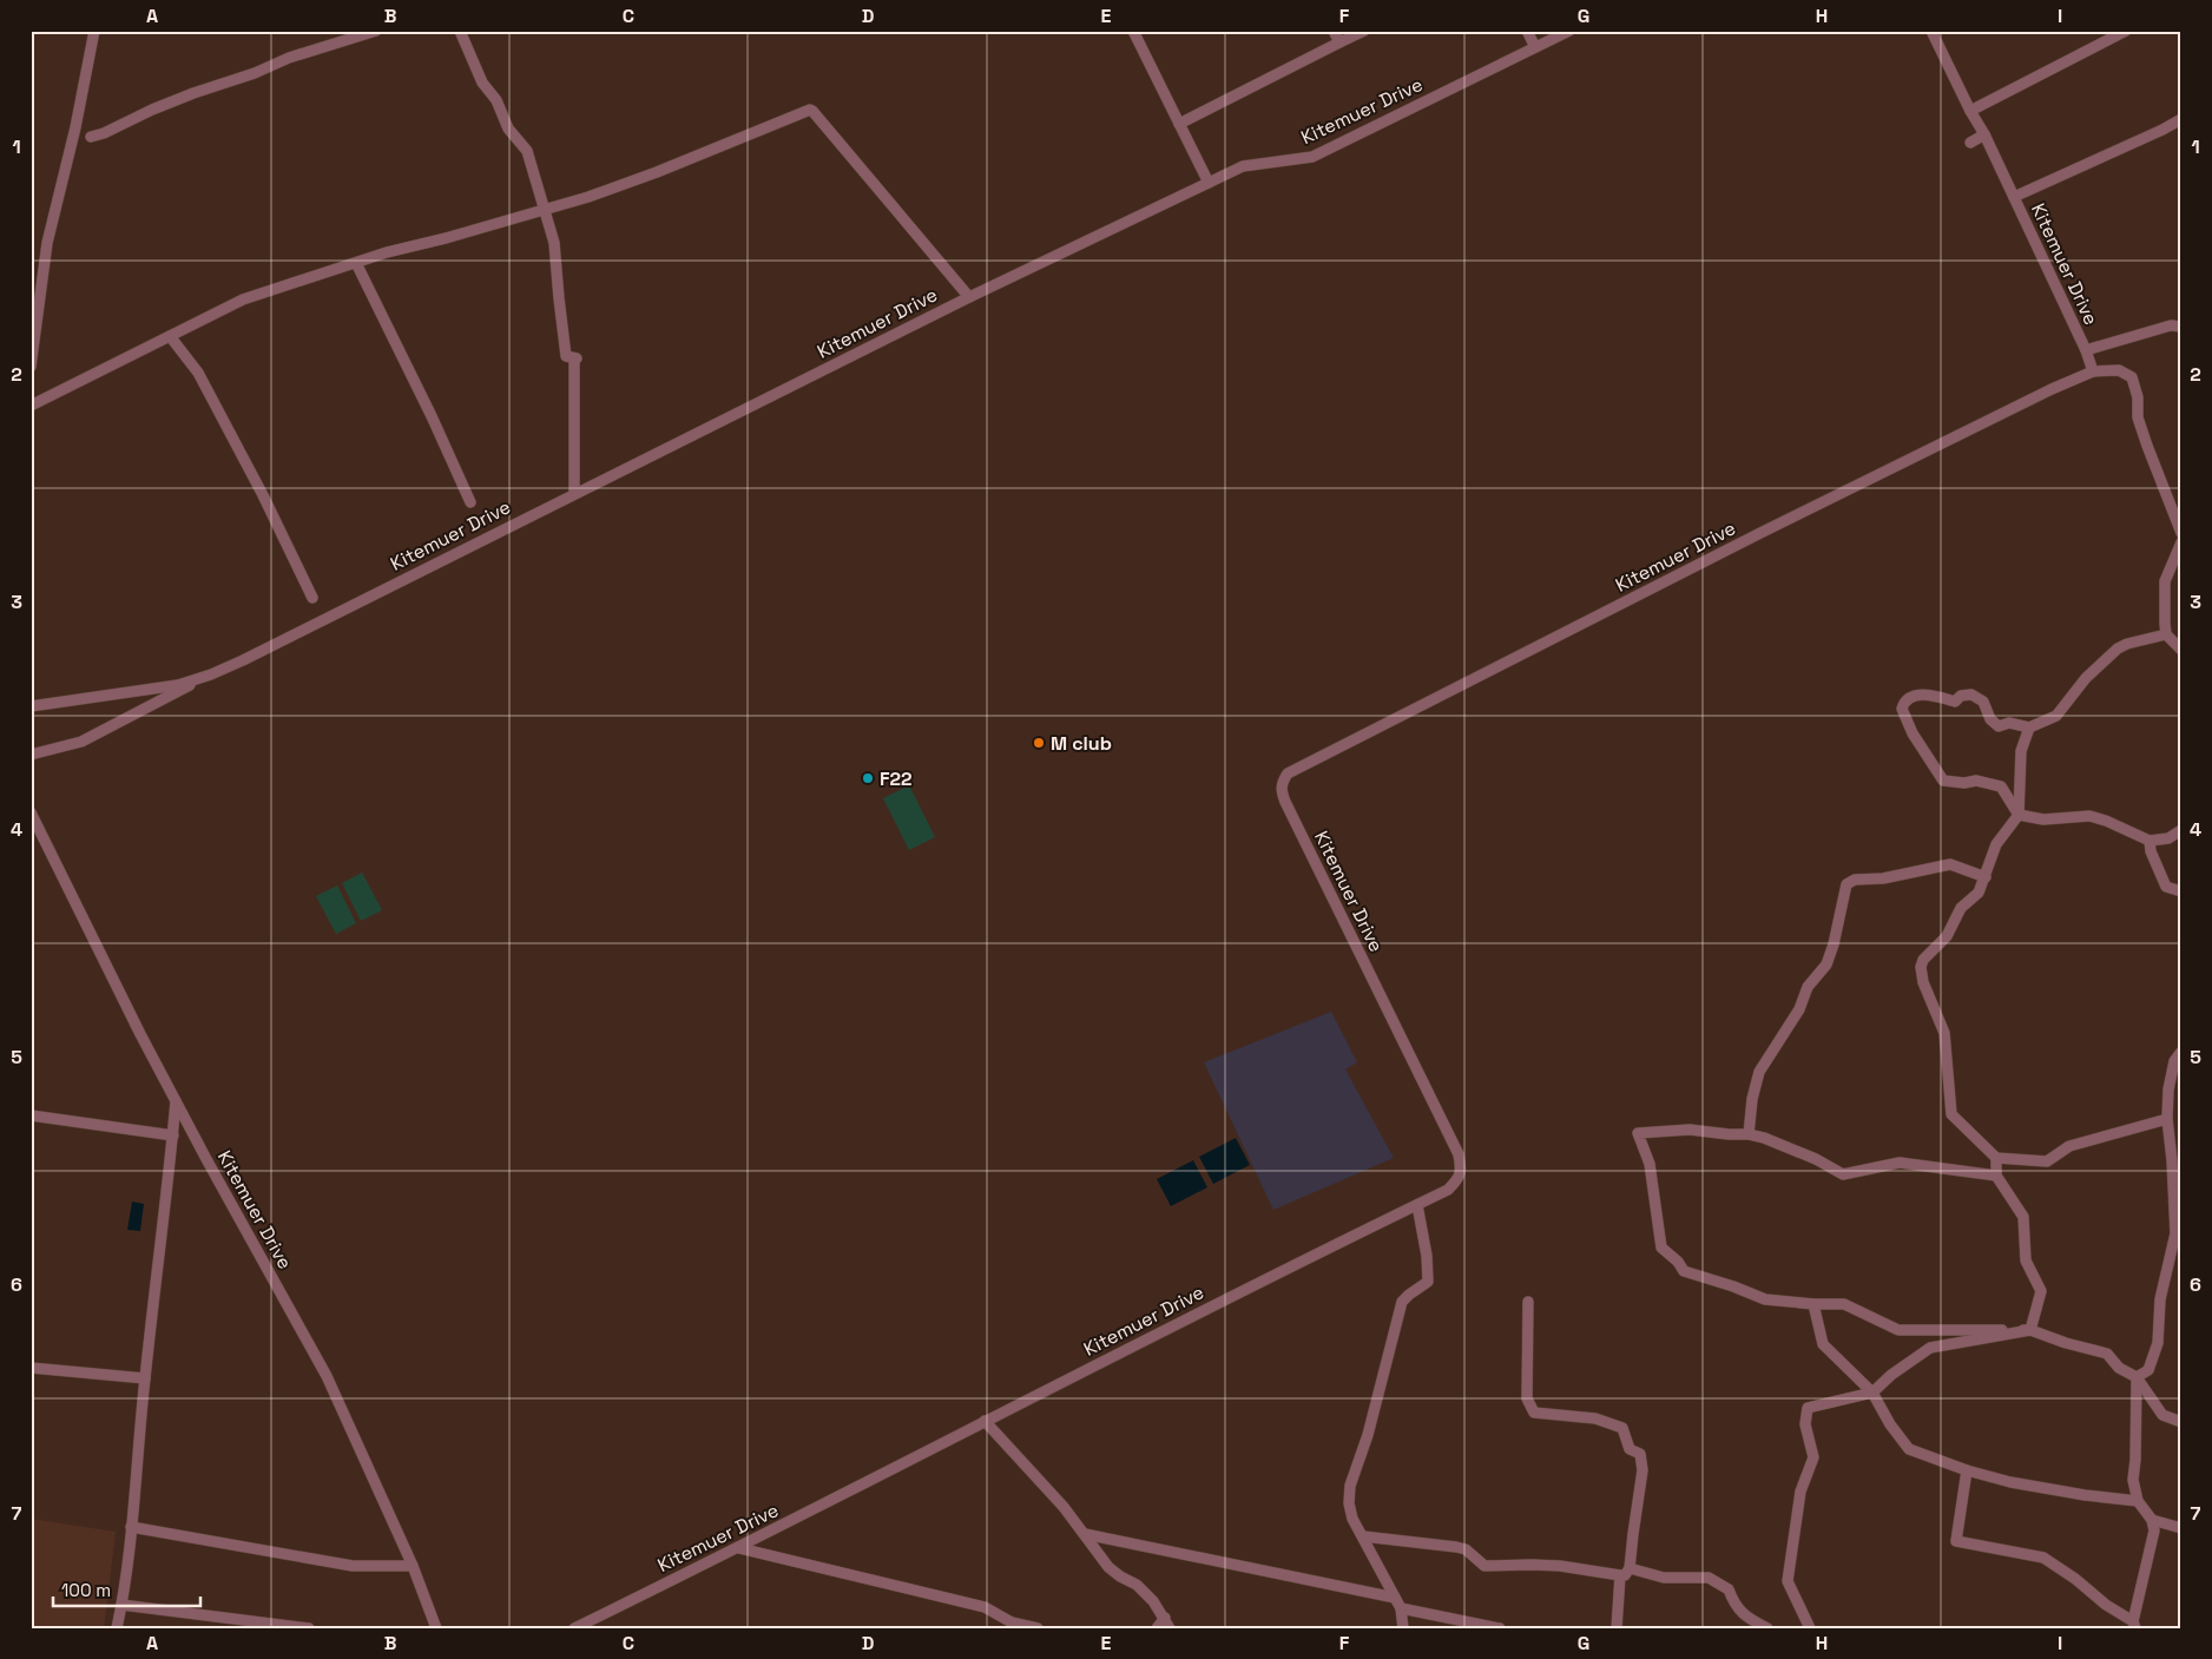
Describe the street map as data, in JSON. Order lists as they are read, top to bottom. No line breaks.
{"streets":{"street":["Kitemuer Drive"]},"places":["M club","F22"],"scale_bar":"100 m","grid":{"columns":["A","B","C","D","E","F","G","H","I"],"rows":["1","2","3","4","5","6","7"]}}
